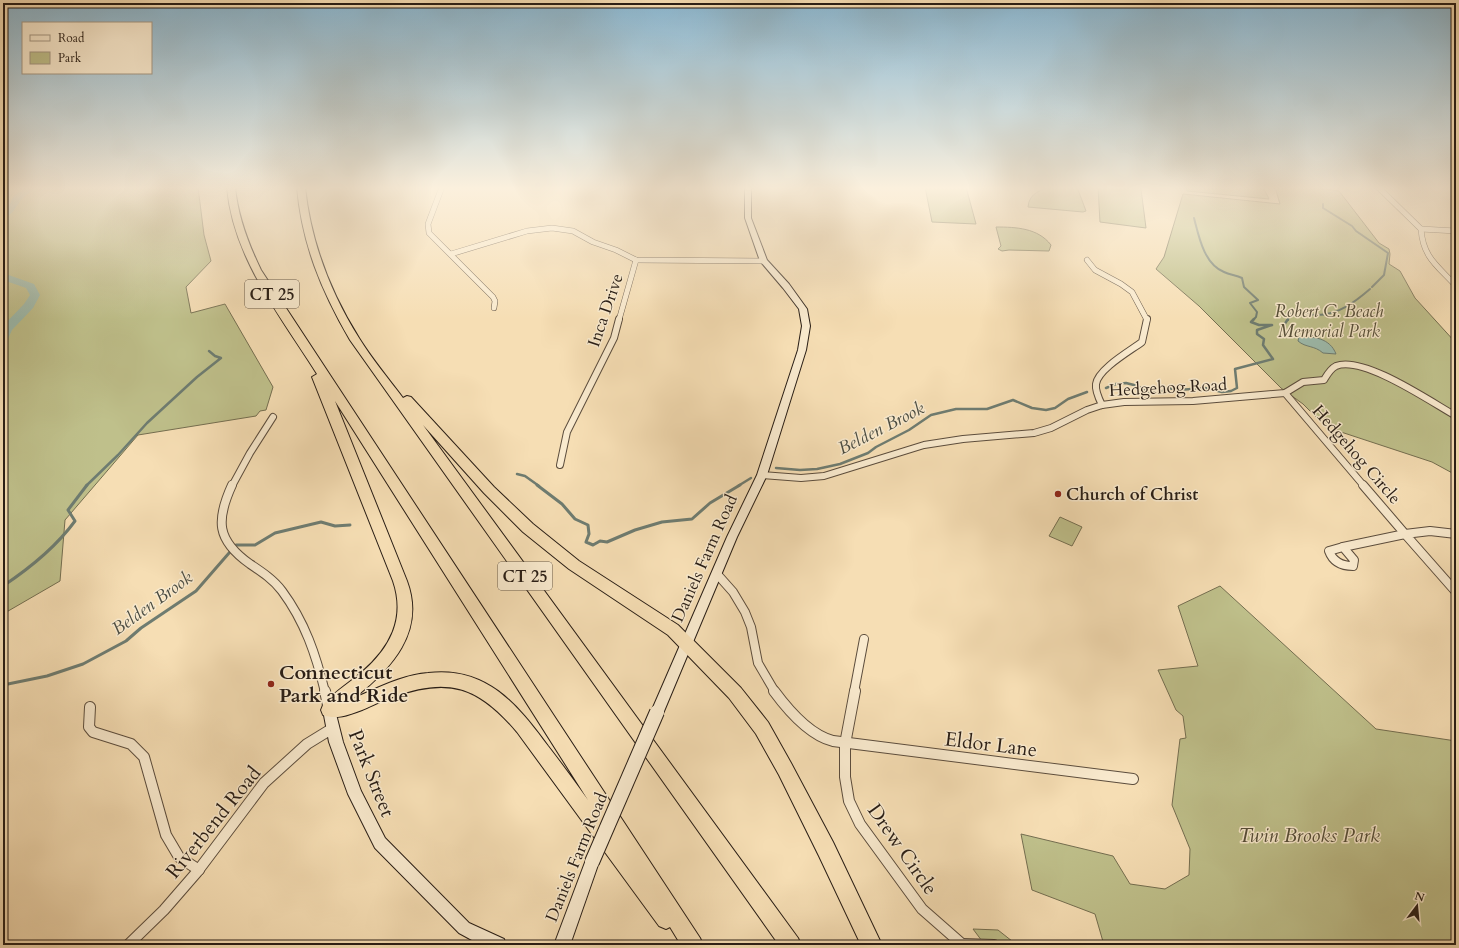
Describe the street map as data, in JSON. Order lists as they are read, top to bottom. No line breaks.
{"streets":{"highway":["CT 25"],"main road":["Daniels Farm Road","Park Street"],"street":["Inca Drive","Hedgehog Road","Hedgehog Circle","Eldor Lane","Riverbend Road","Drew Circle"]},"crossings":[["Inca Drive","Daniels Farm Road"],["Hedgehog Road","Hedgehog Circle"],["Hedgehog Road","Daniels Farm Road"],["Daniels Farm Road","Eldor Lane"],["Eldor Lane","Drew Circle"],["Park Street","Riverbend Road"]],"water":["Belden Brook"],"parks":["Robert G. Beach Memorial Park","Twin Brooks Park"],"places":["Church of Christ","Connecticut Park and Ride"],"legend":["Road","Park"],"north":"top"}
